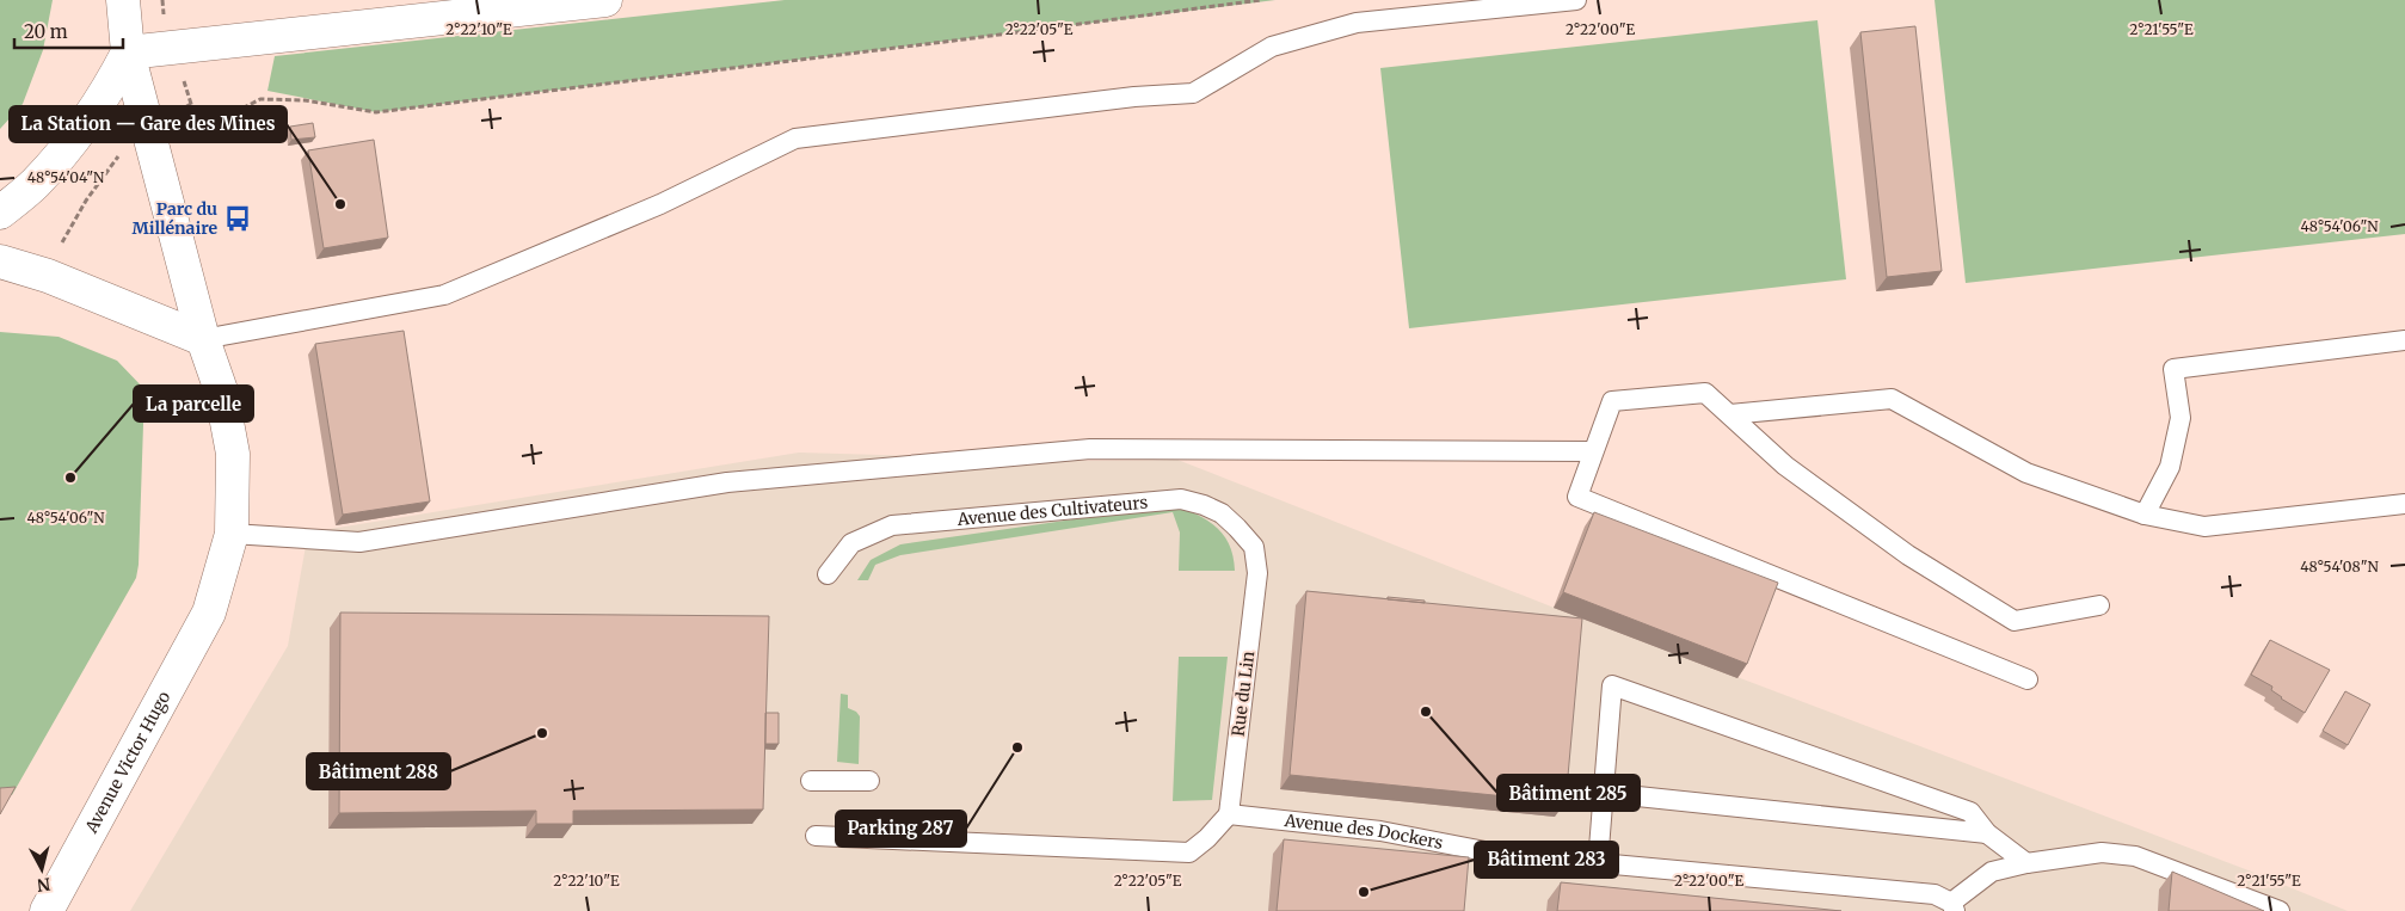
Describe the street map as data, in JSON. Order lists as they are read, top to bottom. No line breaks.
{"streets":{"main road":["Avenue Victor Hugo"],"lane":["Avenue des Cultivateurs","Rue du Lin","Avenue des Dockers"]},"crossings":[["Avenue des Cultivateurs","Rue du Lin"],["Rue du Lin","Avenue des Dockers"]],"places":{"other":["La Station — Gare des Mines","La parcelle","Bâtiment 285","Bâtiment 288","Parking 287","Bâtiment 283"],"bus stop":["Parc du Millénaire"]},"scale_bar":"20 m","north":"bottom","coordinates":["2°22'10\"E","2°22'05\"E","2°22'00\"E","2°21'55\"E","48°54'04\"N","48°54'06\"N","48°54'08\"N"]}
